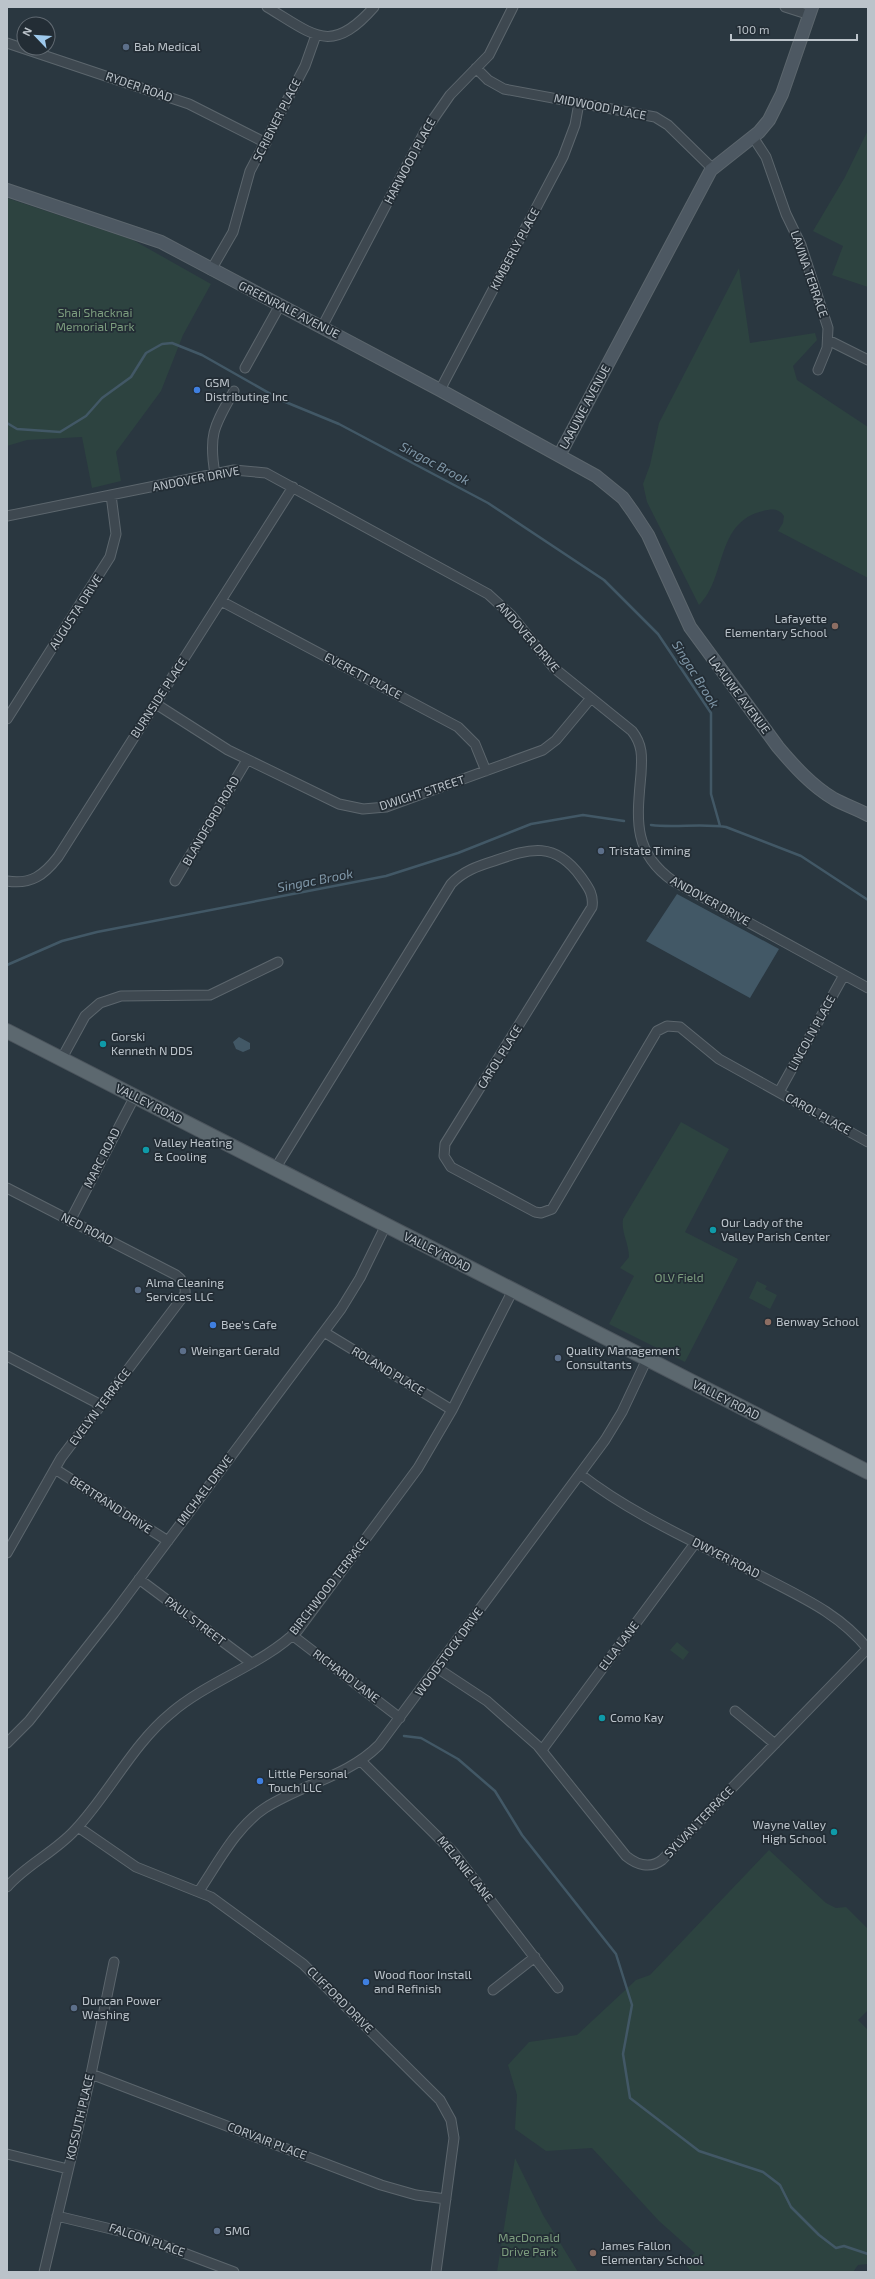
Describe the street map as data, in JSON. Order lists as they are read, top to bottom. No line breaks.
{"streets":{"main road":["VALLEY ROAD"],"street":["RYDER ROAD","MIDWOOD PLACE","SCRIBNER PLACE","HARWOOD PLACE","KIMBERLY PLACE","LAVINA TERRACE","GREENRALE AVENUE","LAAUWE AVENUE","ANDOVER DRIVE","AUGUSTA DRIVE","EVERETT PLACE","BURNSIDE PLACE","DWIGHT STREET","BLANDFORD ROAD","LINCOLN PLACE","CAROL PLACE","MARC ROAD","NED ROAD","ROLAND PLACE","EVELYN TERRACE","MICHAEL DRIVE","BERTRAND DRIVE","DWYER ROAD","BIRCHWOOD TERRACE","PAUL STREET","ELLA LANE","WOODSTOCK DRIVE","RICHARD LANE","SYLVAN TERRACE","MELANIE LANE","CLIFFORD DRIVE","KOSSUTH PLACE","CORVAIR PLACE","FALCON PLACE"]},"crossings":[["RYDER ROAD","SCRIBNER PLACE"],["MIDWOOD PLACE","HARWOOD PLACE"],["MIDWOOD PLACE","KIMBERLY PLACE"],["MIDWOOD PLACE","LAAUWE AVENUE"],["SCRIBNER PLACE","GREENRALE AVENUE"],["HARWOOD PLACE","GREENRALE AVENUE"],["KIMBERLY PLACE","GREENRALE AVENUE"],["LAVINA TERRACE","LAAUWE AVENUE"],["GREENRALE AVENUE","LAAUWE AVENUE"],["ANDOVER DRIVE","AUGUSTA DRIVE"],["ANDOVER DRIVE","BURNSIDE PLACE"],["ANDOVER DRIVE","DWIGHT STREET"],["ANDOVER DRIVE","LINCOLN PLACE"],["EVERETT PLACE","BURNSIDE PLACE"],["EVERETT PLACE","DWIGHT STREET"],["BURNSIDE PLACE","DWIGHT STREET"],["DWIGHT STREET","BLANDFORD ROAD"],["LINCOLN PLACE","CAROL PLACE"],["CAROL PLACE","VALLEY ROAD"],["VALLEY ROAD","MARC ROAD"],["VALLEY ROAD","MICHAEL DRIVE"],["VALLEY ROAD","BIRCHWOOD TERRACE"],["VALLEY ROAD","WOODSTOCK DRIVE"],["MARC ROAD","NED ROAD"],["NED ROAD","EVELYN TERRACE"],["ROLAND PLACE","MICHAEL DRIVE"],["ROLAND PLACE","BIRCHWOOD TERRACE"],["EVELYN TERRACE","BERTRAND DRIVE"],["MICHAEL DRIVE","BERTRAND DRIVE"],["MICHAEL DRIVE","PAUL STREET"],["DWYER ROAD","ELLA LANE"],["DWYER ROAD","WOODSTOCK DRIVE"],["DWYER ROAD","SYLVAN TERRACE"],["BIRCHWOOD TERRACE","PAUL STREET"],["BIRCHWOOD TERRACE","RICHARD LANE"],["BIRCHWOOD TERRACE","CLIFFORD DRIVE"],["ELLA LANE","SYLVAN TERRACE"],["WOODSTOCK DRIVE","RICHARD LANE"],["WOODSTOCK DRIVE","SYLVAN TERRACE"],["WOODSTOCK DRIVE","MELANIE LANE"],["WOODSTOCK DRIVE","CLIFFORD DRIVE"],["CLIFFORD DRIVE","CORVAIR PLACE"],["KOSSUTH PLACE","CORVAIR PLACE"],["KOSSUTH PLACE","FALCON PLACE"]],"water":["Singac Brook"],"parks":["Shai Shacknai Memorial Park","OLV Field","MacDonald Drive Park"],"places":["Bab Medical","GSM Distributing Inc","Lafayette Elementary School","Tristate Timing","Gorski Kenneth N DDS","Valley Heating & Cooling","Our Lady of the Valley Parish Center","Alma Cleaning Services LLC","Benway School","Bee's Cafe","Weingart Gerald","Quality Management Consultants","Como Kay","Little Personal Touch LLC","Wayne Valley High School","Wood floor Install and Refinish","Duncan Power Washing","SMG","James Fallon Elementary School"],"scale_bar":"100 m","north":"top left"}
